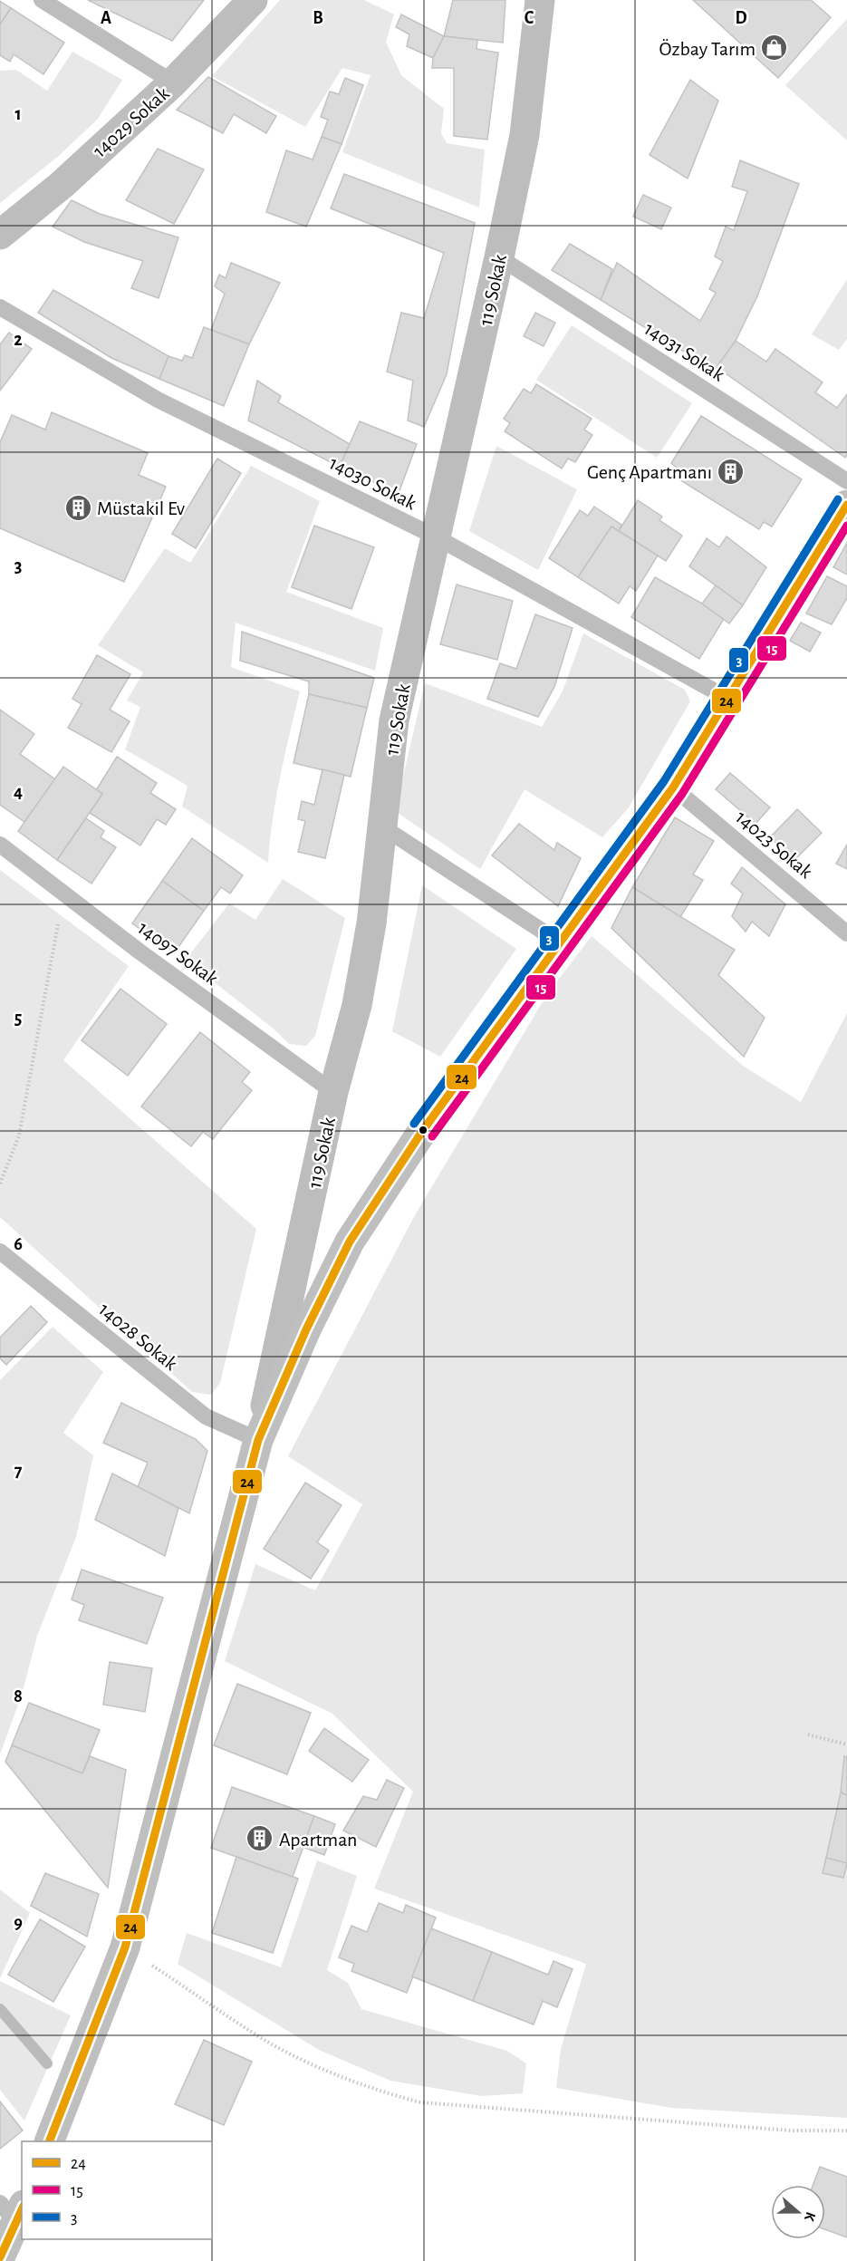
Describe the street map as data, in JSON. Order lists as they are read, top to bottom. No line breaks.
{"streets":{"street":["14029 Sokak","119 Sokak"],"lane":["14031 Sokak","14030 Sokak","14023 Sokak","14097 Sokak","14028 Sokak"]},"crossings":[["119 Sokak","14031 Sokak"],["119 Sokak","14030 Sokak"],["119 Sokak","14097 Sokak"],["119 Sokak","14028 Sokak"]],"places":{"shop":["Özbay Tarım"],"building":["Genç Apartmanı","Müstakil Ev","Apartman"]},"lines":["transit line 3","transit line 24","transit line 15"],"legend":["24","15","3"],"north":"right","grid":{"columns":["A","B","C","D"],"rows":["1","2","3","4","5","6","7","8","9"]}}
